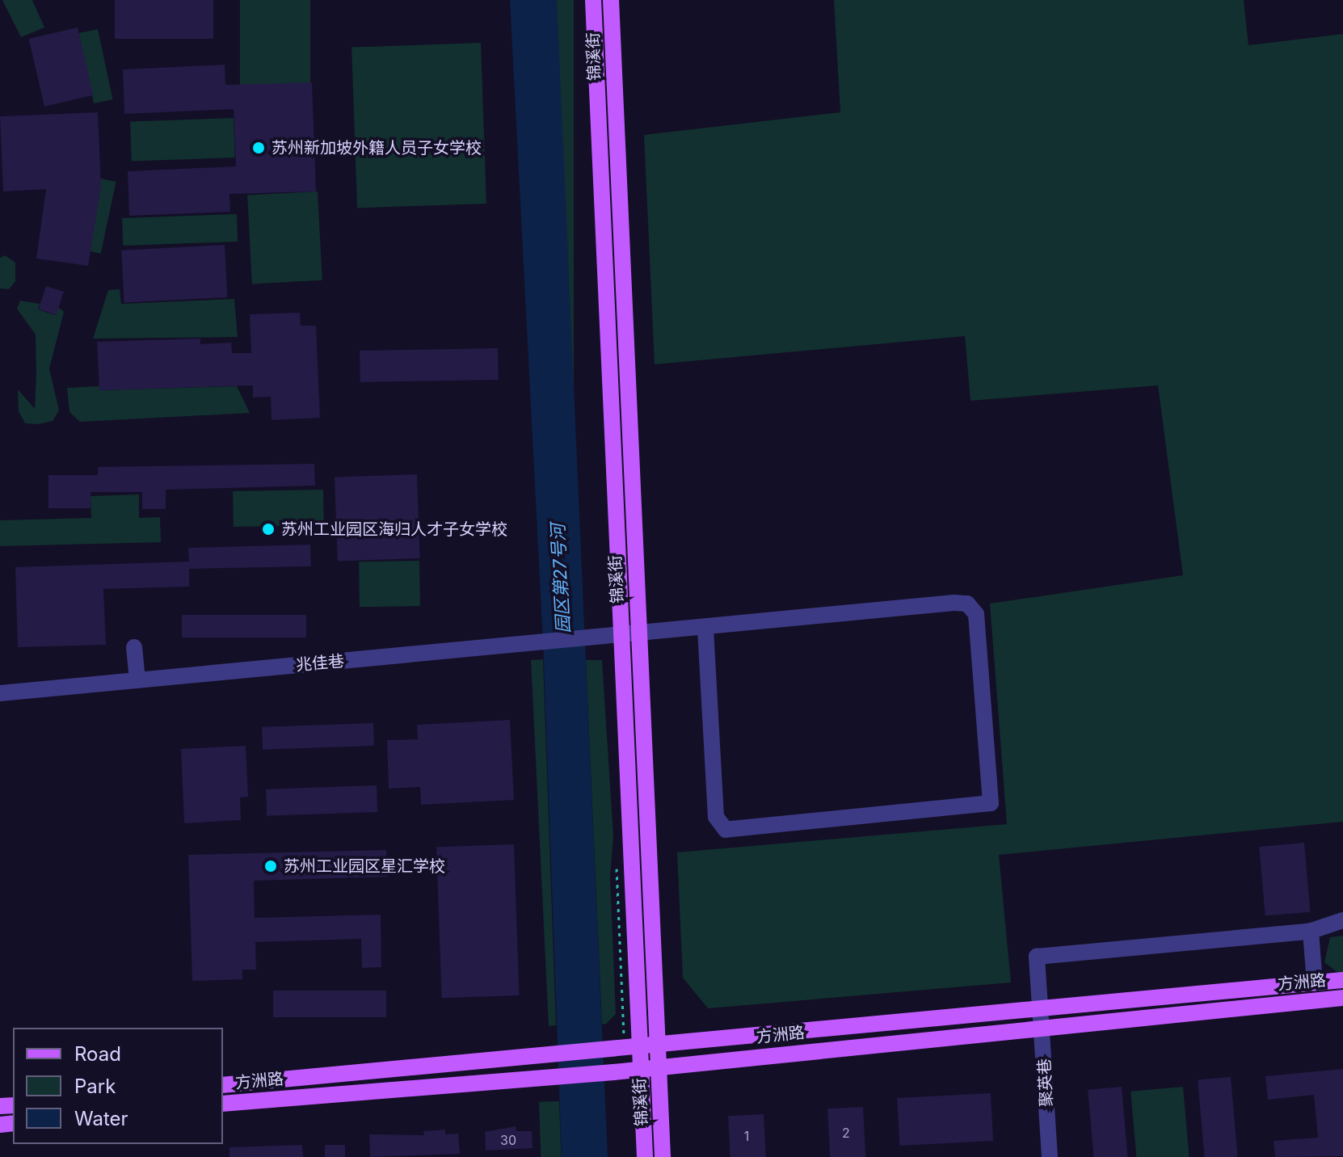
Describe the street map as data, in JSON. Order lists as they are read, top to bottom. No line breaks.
{"streets":{"main road":["锦溪街","方洲路"],"street":["兆佳巷","聚英巷"]},"crossings":[["锦溪街","兆佳巷"],["锦溪街","方洲路"],["方洲路","聚英巷"]],"water":["园区第27号河"],"places":["苏州新加坡外籍人员子女学校","苏州工业园区海归人才子女学校","苏州工业园区星汇学校"],"house_numbers":["2","1","30"],"legend":["Road","Park","Water"]}
